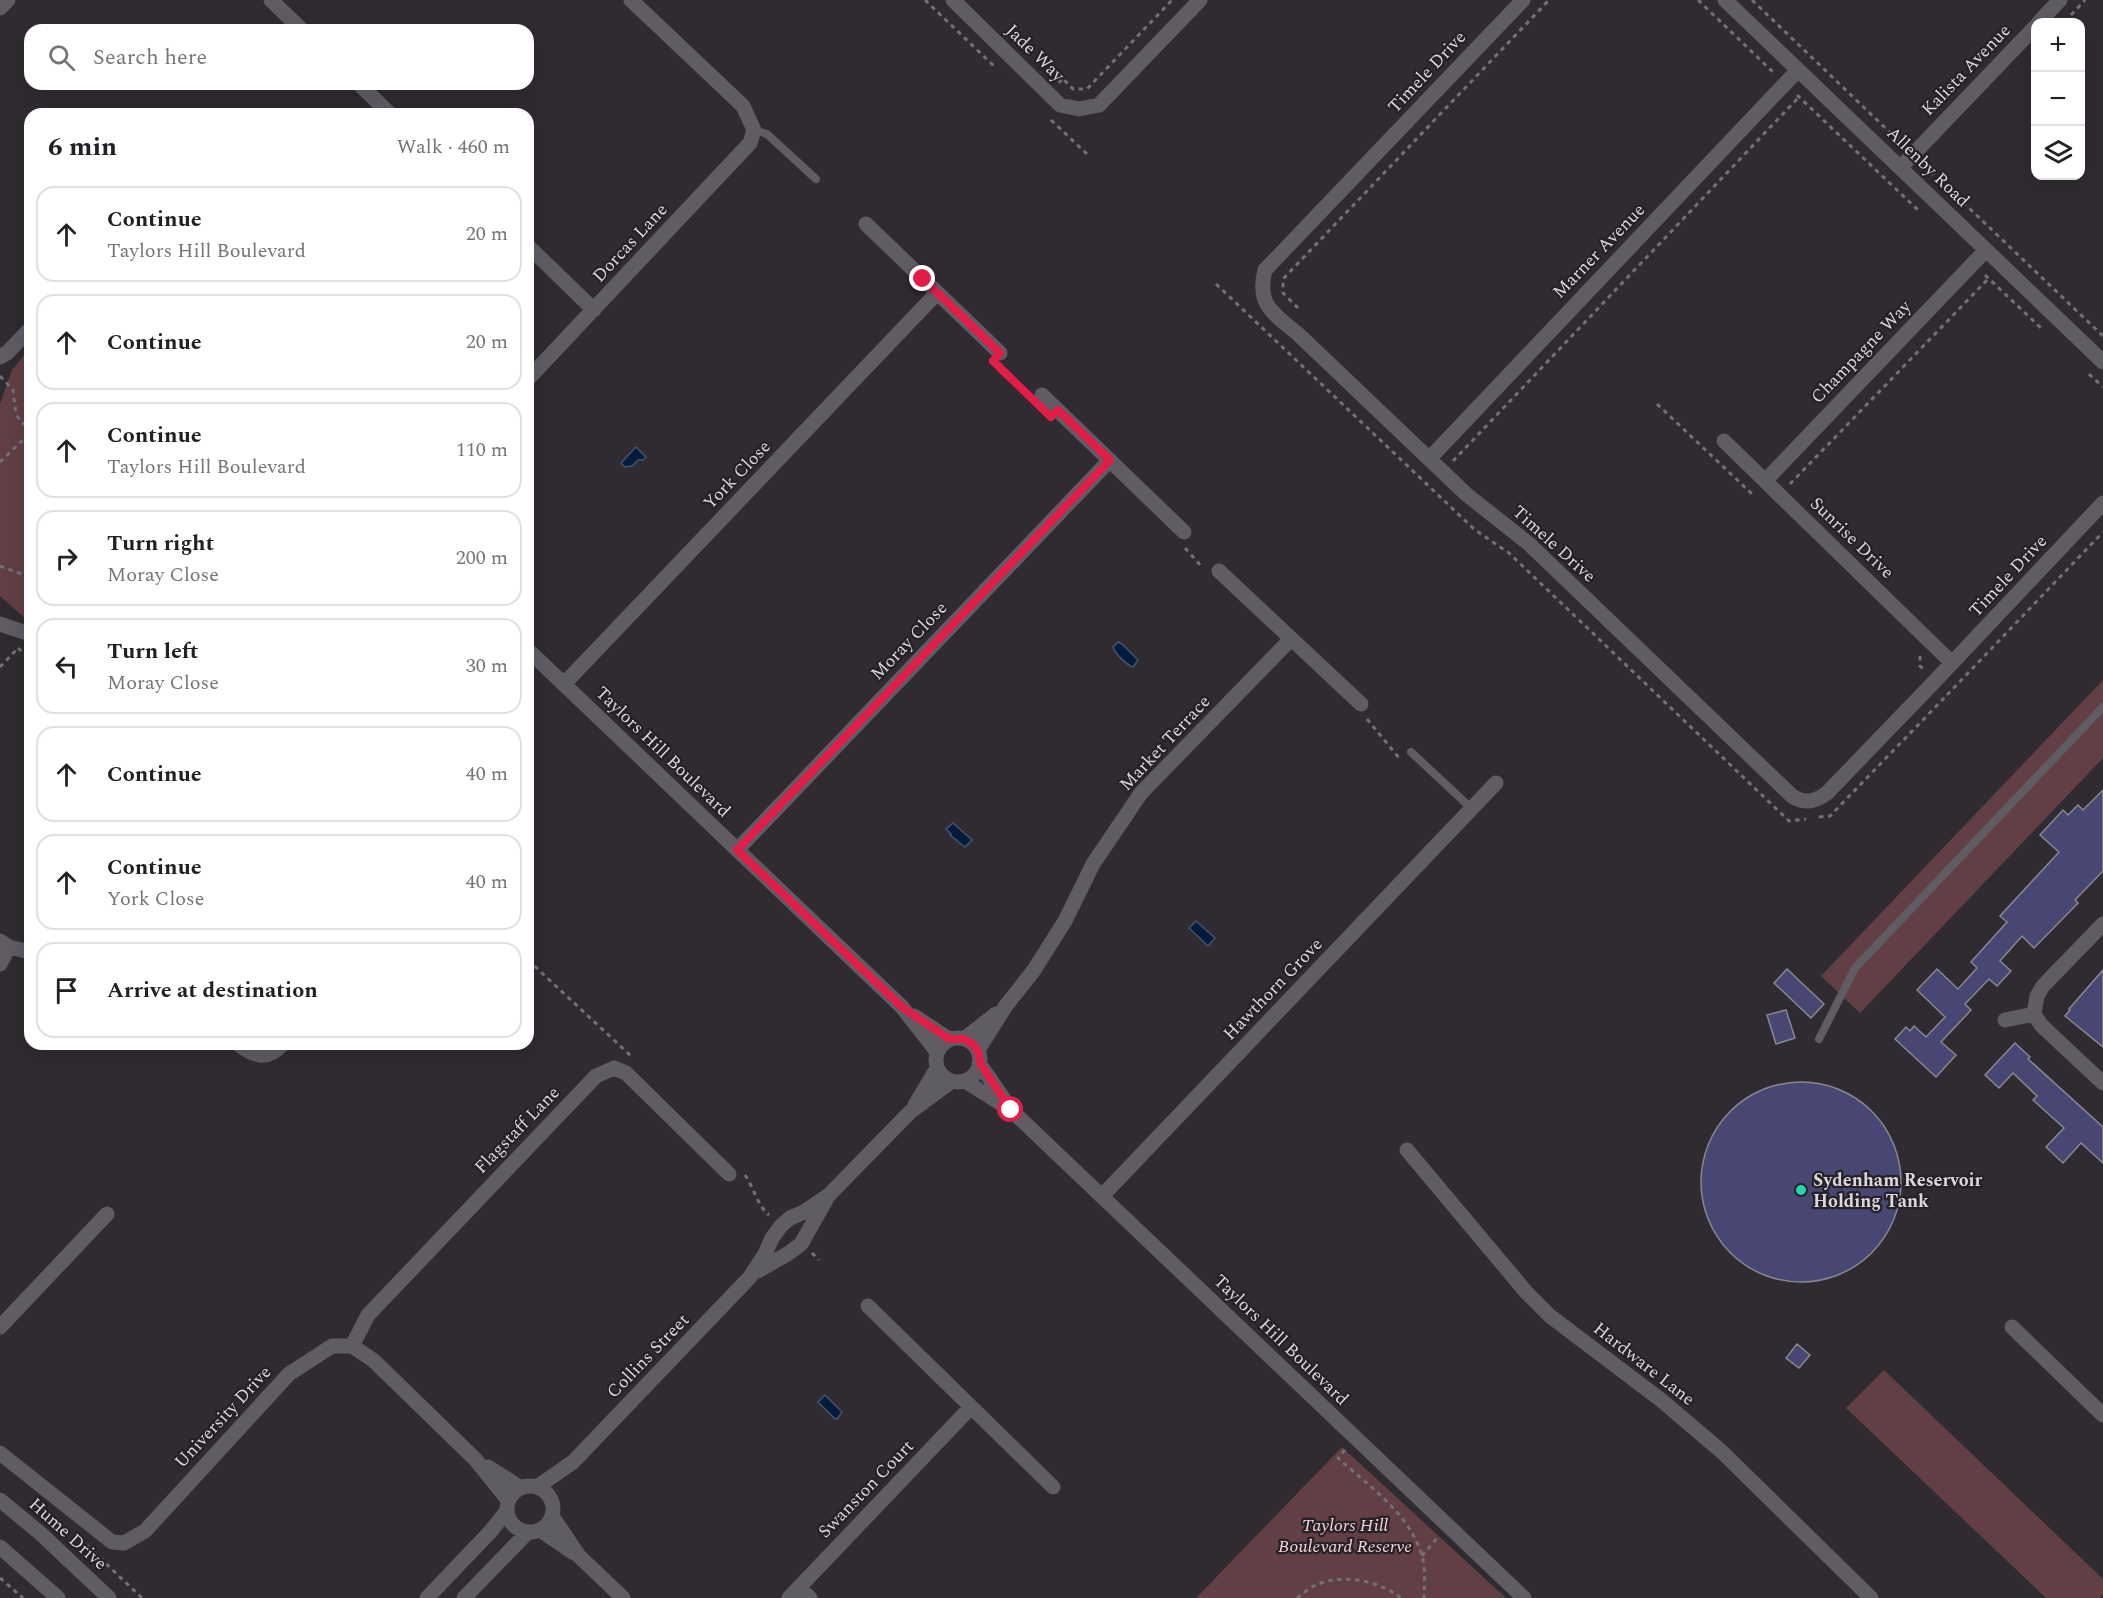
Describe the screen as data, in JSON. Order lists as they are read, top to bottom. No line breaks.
{"streets":{"street":["Jade Way","Kalista Avenue","Timele Drive","Allenby Road","Dorcas Lane","Marner Avenue","Champagne Way","York Close","Sunrise Drive","Moray Close","Market Terrace","Taylors Hill Boulevard","Hawthorn Grove","Flagstaff Lane","Collins Street","Hardware Lane","University Drive","Swanston Court","Hume Drive"]},"crossings":[["Kalista Avenue","Allenby Road"],["Timele Drive","Marner Avenue"],["Timele Drive","Sunrise Drive"],["Allenby Road","Marner Avenue"],["Allenby Road","Champagne Way"],["Champagne Way","Sunrise Drive"],["York Close","Taylors Hill Boulevard"],["Moray Close","Taylors Hill Boulevard"],["Market Terrace","Taylors Hill Boulevard"],["Market Terrace","Collins Street"],["Taylors Hill Boulevard","Hawthorn Grove"],["Taylors Hill Boulevard","Collins Street"],["Flagstaff Lane","University Drive"]],"parks":["Taylors Hill Boulevard Reserve"],"places":["Sydenham Reservoir Holding Tank"],"page":{"map_buttons":["+","−"],"search":"Search here","heading":["6 min","Walk · 460 m"],"list":[["Continue","Taylors Hill Boulevard","20 m"],["Continue","20 m"],["Continue","Taylors Hill Boulevard","110 m"],["Turn right","Moray Close","200 m"],["Turn left","Moray Close","30 m"],["Continue","40 m"],["Continue","York Close","40 m"],"Arrive at destination"]}}
